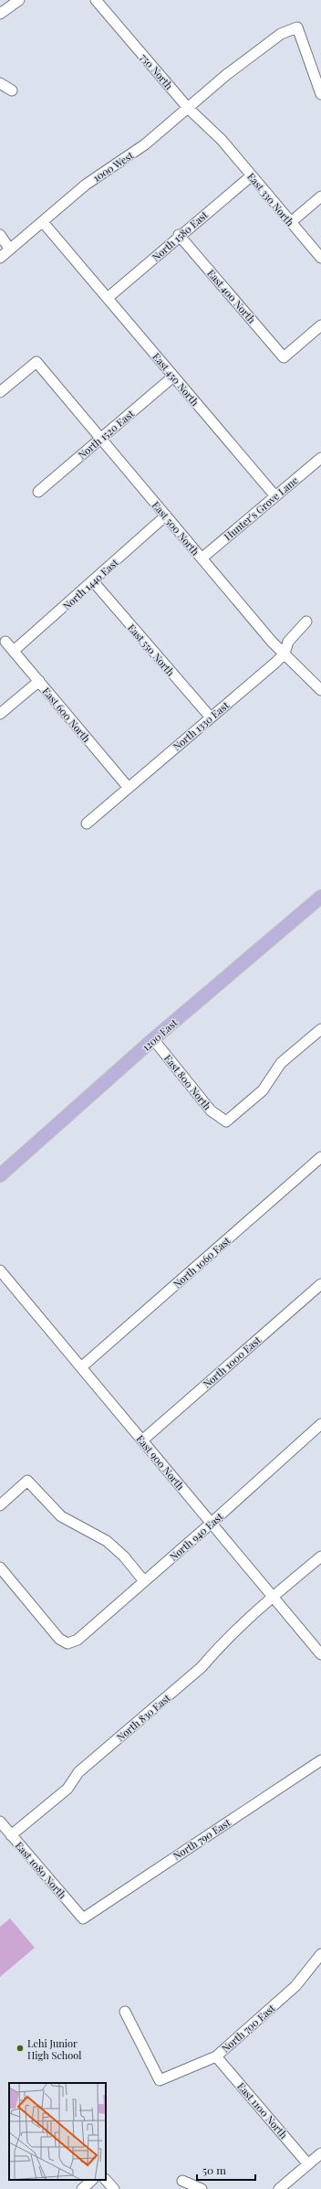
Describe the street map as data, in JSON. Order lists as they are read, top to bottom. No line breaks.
{"streets":{"main road":["1200 East"],"street":["750 North","1000 West","East 330 North","North 1580 East","East 400 North","East 450 North","North 1520 East","Hunter's Grove Lane","East 500 North","North 1440 East","East 550 North","East 600 North","North 1330 East","East 800 North","North 1060 East","North 1000 East","East 900 North","North 940 East","North 830 East","North 790 East","East 1080 North","North 700 East","East 1100 North"]},"crossings":[["750 North","1000 West"],["750 North","East 330 North"],["1000 West","East 450 North"],["East 330 North","North 1580 East"],["North 1580 East","East 400 North"],["North 1580 East","East 450 North"],["East 450 North","North 1520 East"],["East 450 North","Hunter's Grove Lane"],["North 1520 East","East 500 North"],["Hunter's Grove Lane","East 500 North"],["East 500 North","North 1440 East"],["East 500 North","North 1330 East"],["North 1440 East","East 550 North"],["North 1440 East","East 600 North"],["East 550 North","North 1330 East"],["East 600 North","North 1330 East"],["1200 East","East 800 North"],["North 1060 East","East 900 North"],["North 1000 East","East 900 North"],["East 900 North","North 940 East"],["East 900 North","North 830 East"],["North 830 East","East 1080 North"],["North 790 East","East 1080 North"],["North 700 East","East 1100 North"]],"places":["Lehi Junior High School"],"scale_bar":"50 m"}
